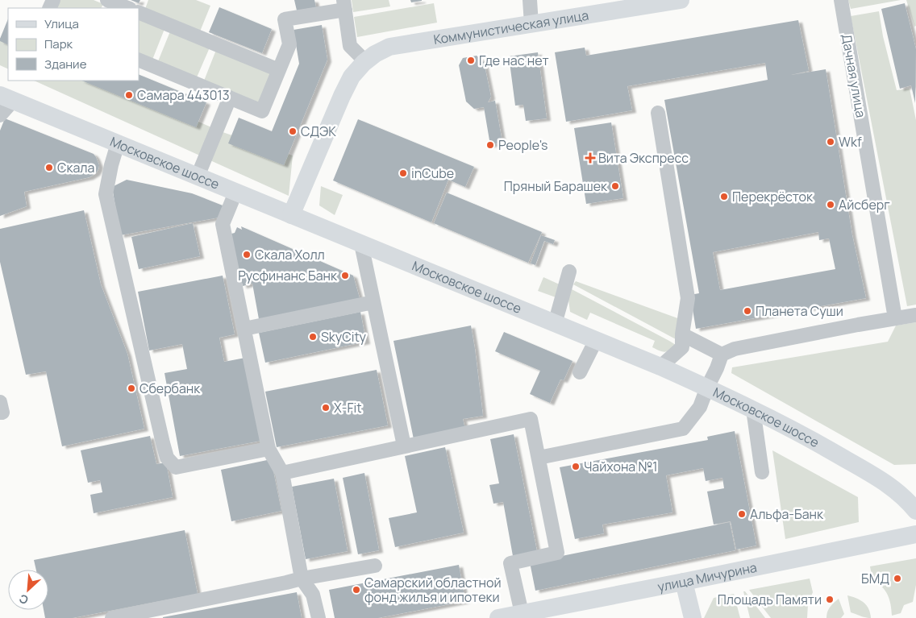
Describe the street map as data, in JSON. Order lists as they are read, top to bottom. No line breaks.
{"streets":{"main road":["Коммунистическая улица","Московское шоссе","улица Мичурина"],"street":["Дачная улица"]},"crossings":[["Коммунистическая улица","Московское шоссе"]],"places":{"other":["Где нас нет","Самара 443013","СДЭК","Wkf","People's","Скала","inCube","Пряный Барашек","Перекрёсток","Айсберг","Скала Холл","Русфинанс Банк","Планета Суши","SkyCity","Сбербанк","X-Fit","Чайхона №1","Альфа-Банк","БМД","Самарский областной фонд жилья и ипотеки","Площадь Памяти"],"health":["Вита Экспресс"]},"legend":["Улица","Парк","Здание"],"north":"bottom left"}
